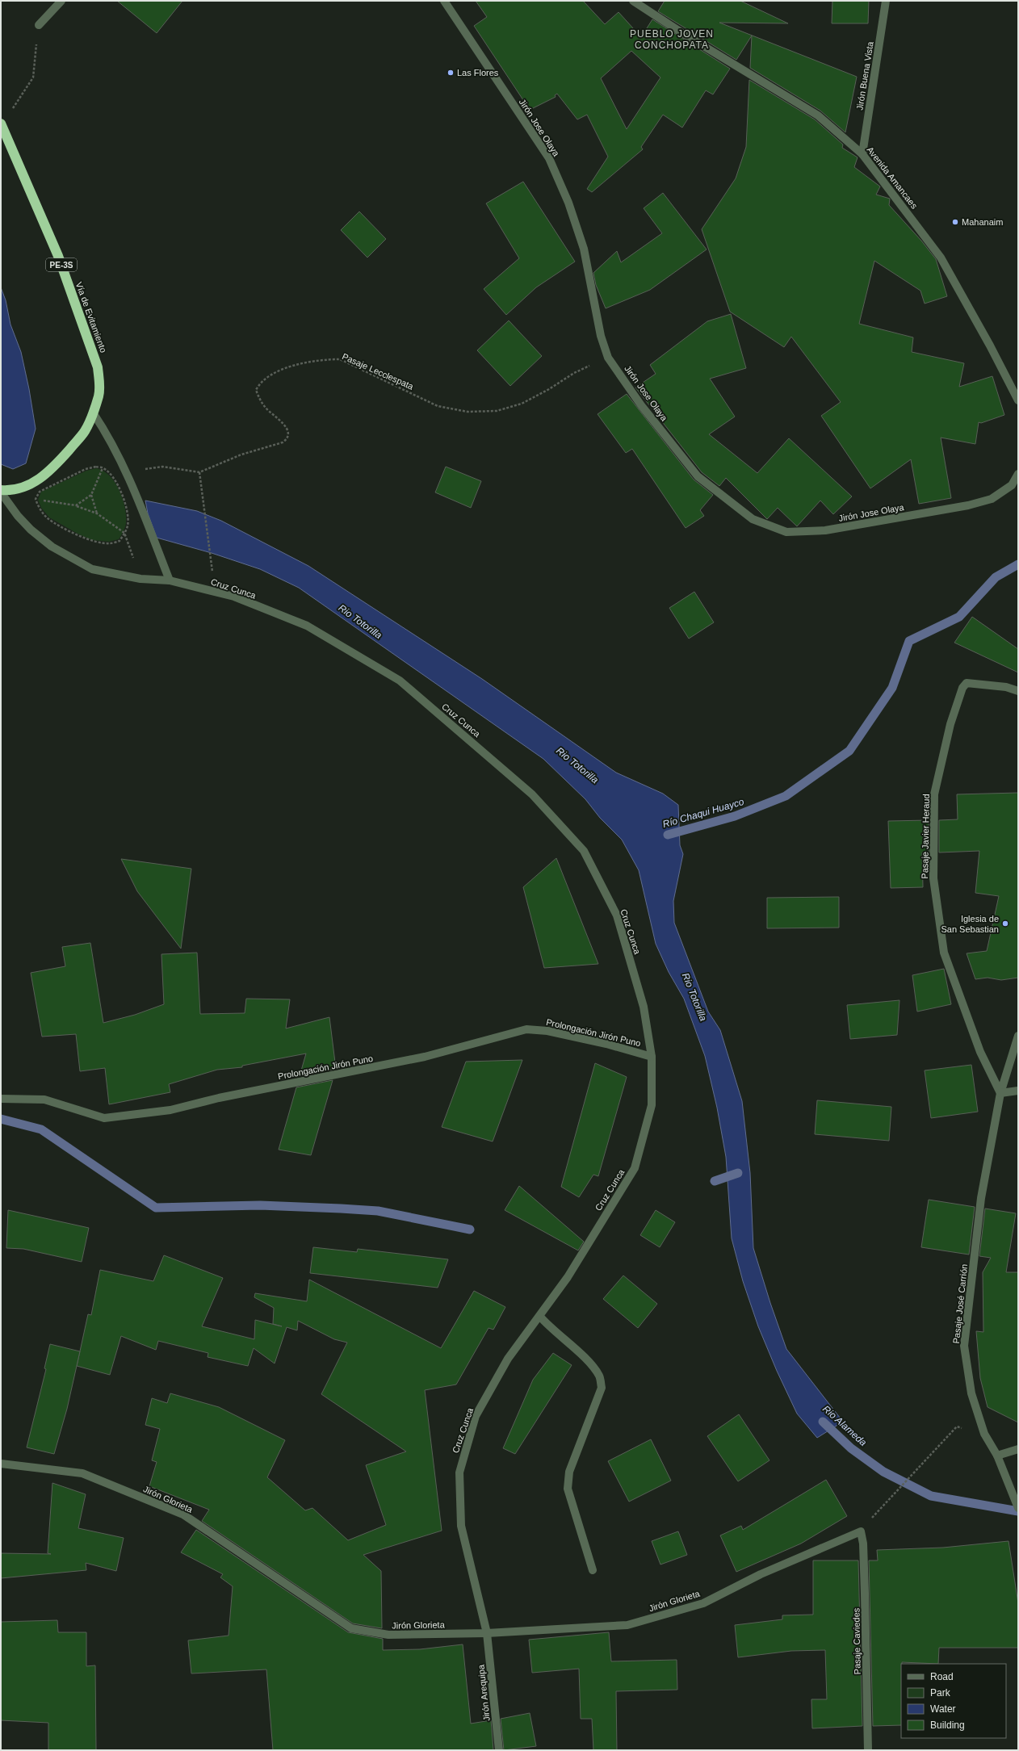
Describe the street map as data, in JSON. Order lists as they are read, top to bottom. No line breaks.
{"streets":{"highway":["PE-3S","Vía de Evitamiento"],"street":["Jirón Buena Vista","Jirón Jose Olaya","Avenida Amancaes","Cruz Cunca","Pasaje Javier Heraud","Prolongación Jirón Puno","Pasaje José Carrión","Jirón Glorieta","Pasaje Caviedes","Jirón Arequipa"],"path":["Pasaje Lecclespata"]},"crossings":[["Jirón Buena Vista","Avenida Amancaes"],["Jirón Jose Olaya","Pasaje Lecclespata"],["Vía de Evitamiento","Cruz Cunca"],["Cruz Cunca","Prolongación Jirón Puno"],["Cruz Cunca","Jirón Glorieta"],["Cruz Cunca","Jirón Arequipa"],["Pasaje Javier Heraud","Pasaje José Carrión"],["Jirón Glorieta","Pasaje Caviedes"],["Jirón Glorieta","Jirón Arequipa"]],"districts":["PUEBLO JOVEN CONCHOPATA"],"water":["Rio Totorilla","Río Chaqui Huayco","Rio Alameda"],"places":["Las Flores","Mahanaim","Iglesia de San Sebastian"],"legend":["Road","Park","Water","Building"]}
